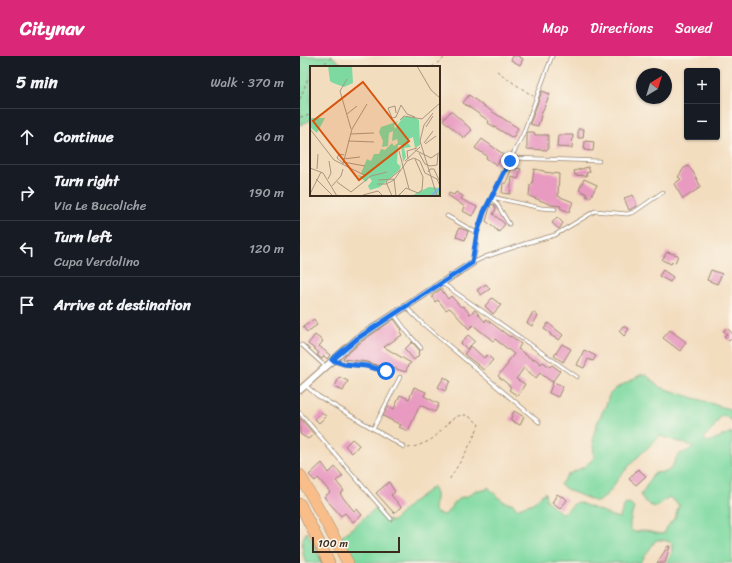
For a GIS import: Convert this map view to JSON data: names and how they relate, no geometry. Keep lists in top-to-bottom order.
{
  "scale_bar": "100 m",
  "north": "top right",
  "page": {
    "header": "Citynav",
    "nav": ["Map", "Directions", "Saved"],
    "heading": ["5 min", "Walk · 370 m"],
    "map_buttons": ["+", "−"],
    "list": [
      ["Continue", "60 m"],
      ["Turn right", "Via Le Bucoliche", "190 m"],
      ["Turn left", "Cupa Verdolino", "120 m"],
      "Arrive at destination"
    ],
    "scale": "100 m"
  }
}
